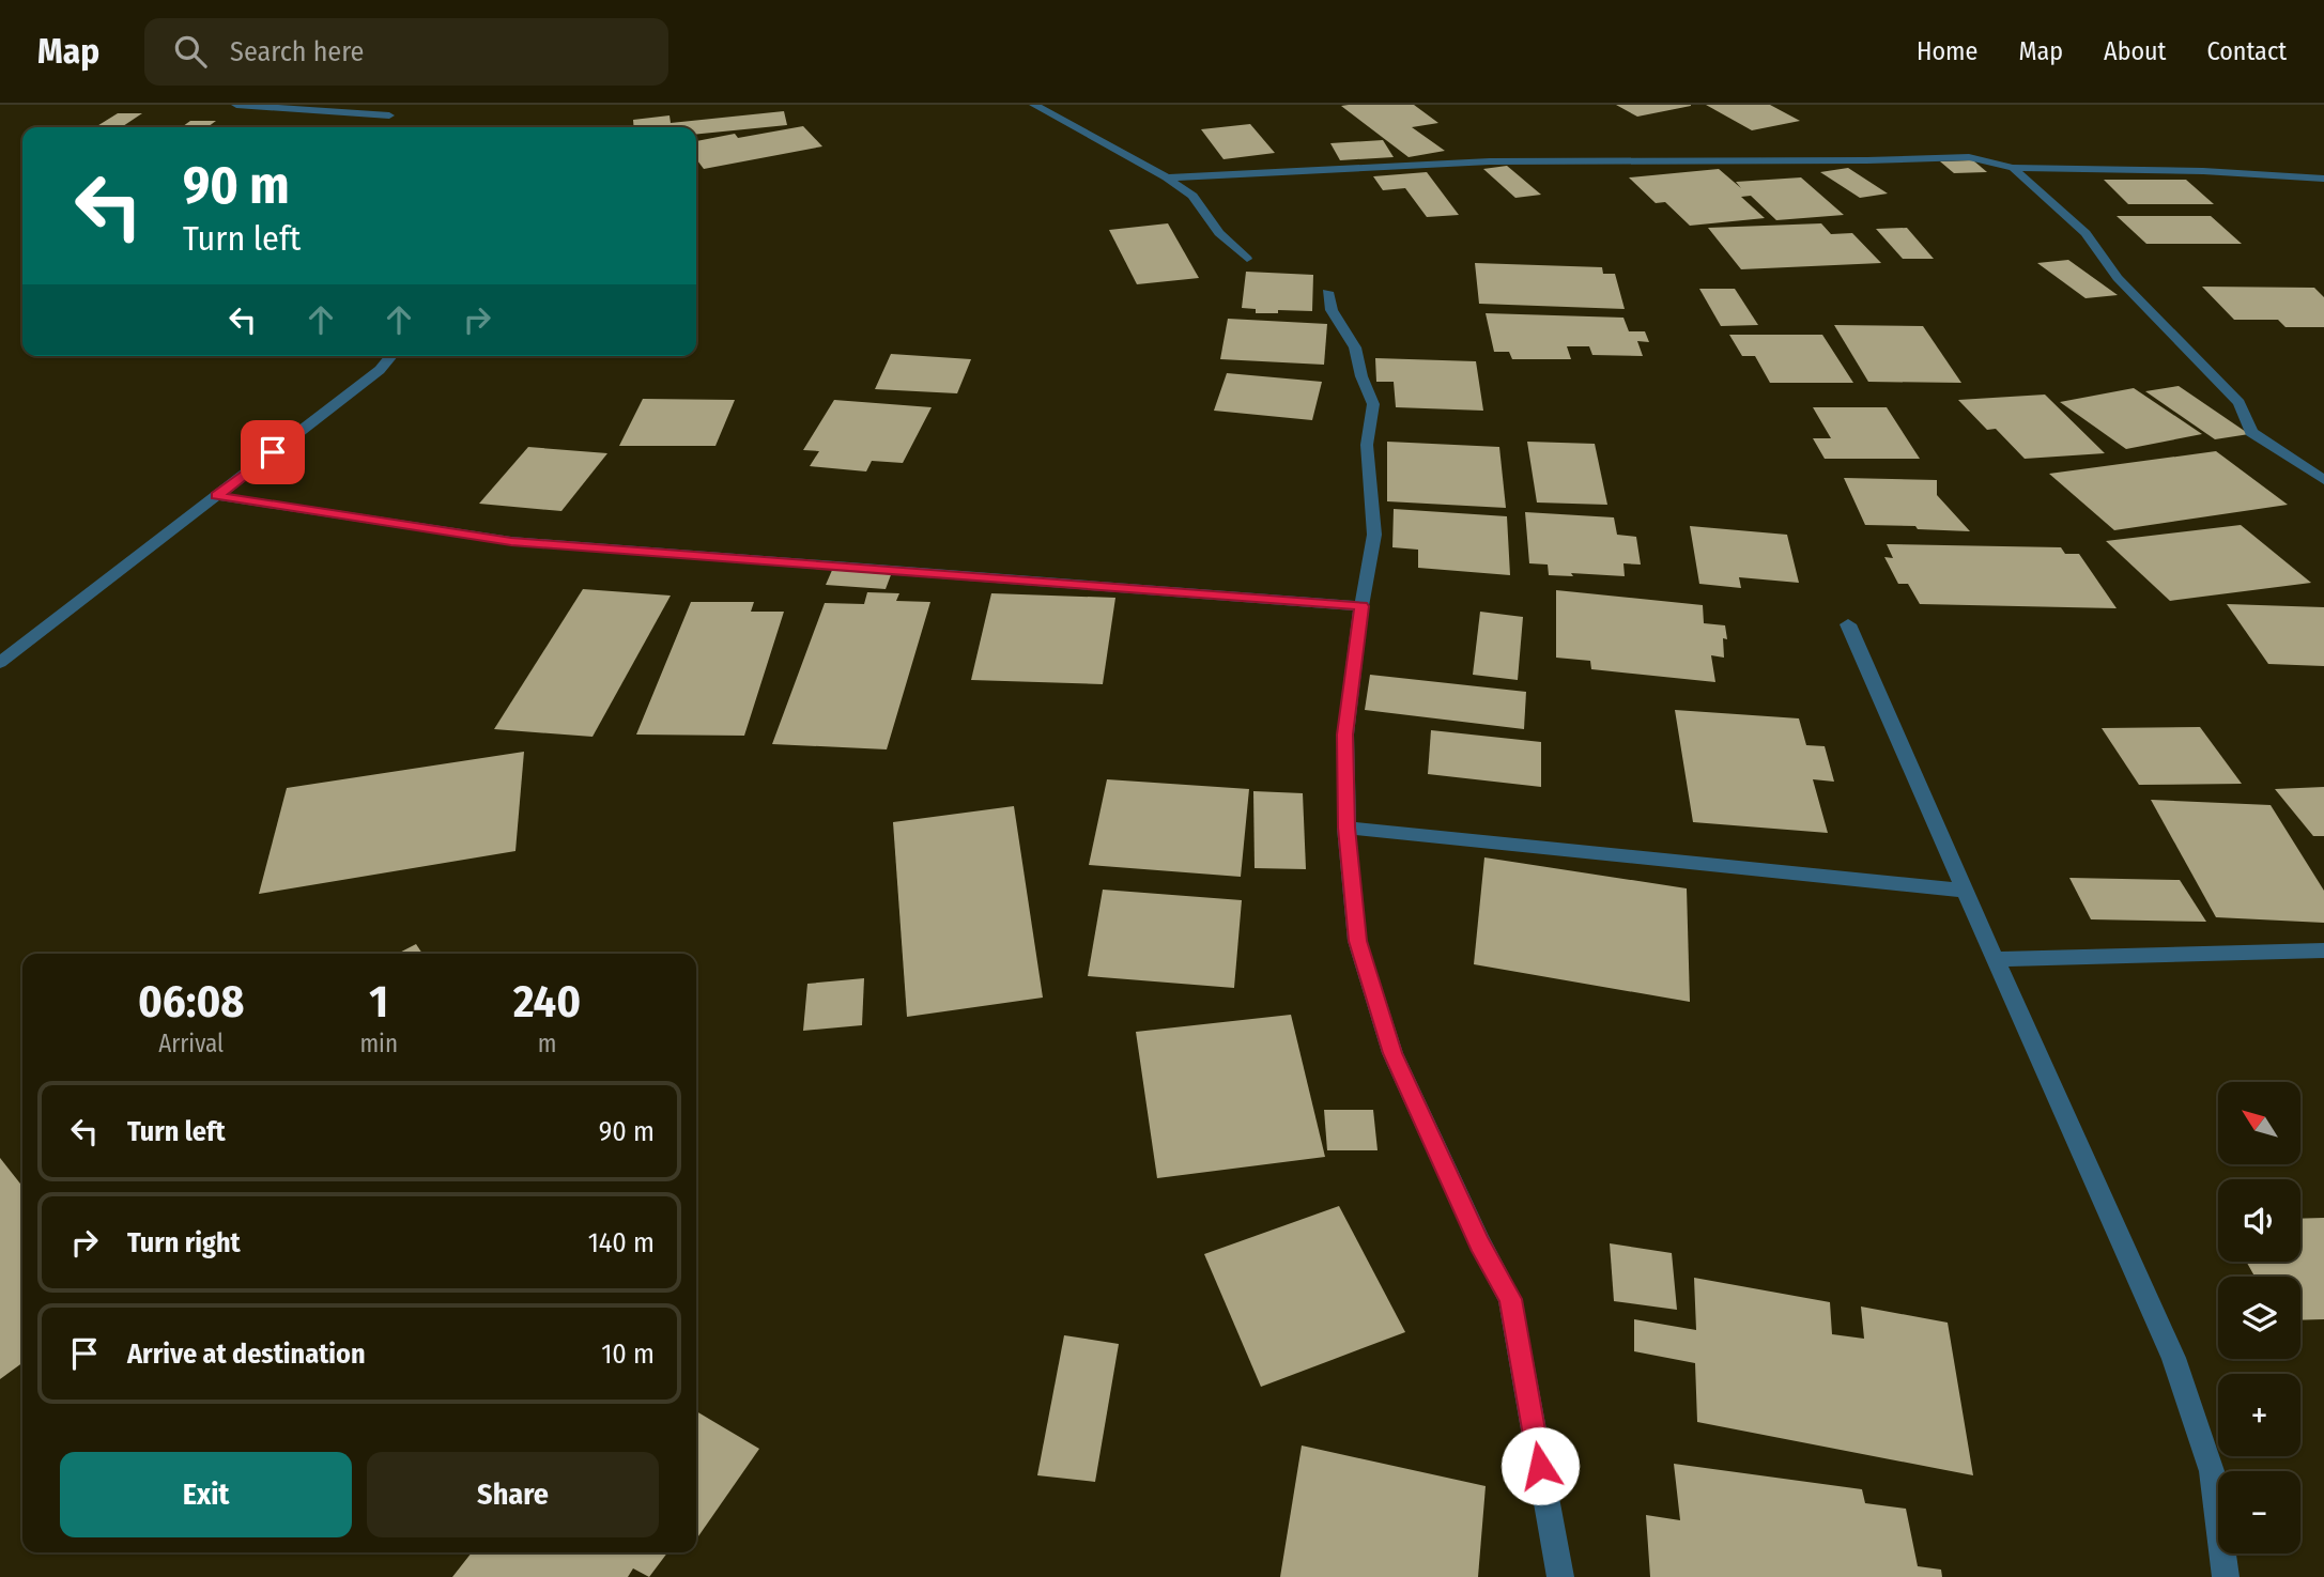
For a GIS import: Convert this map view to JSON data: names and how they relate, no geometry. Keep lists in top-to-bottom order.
{
  "north": "top left",
  "page": {
    "header": "Map",
    "search": "Search here",
    "nav": [
      "Home",
      "Map",
      "About",
      "Contact"
    ],
    "turn": ["90 m", "Turn left"],
    "eta": [
      "06:08",
      "Arrival",
      "1",
      "min",
      "240",
      "m"
    ],
    "list": [
      {
        "name": "Turn left",
        "value": "90 m"
      },
      {
        "name": "Turn right",
        "value": "140 m"
      },
      {
        "name": "Arrive at destination",
        "value": "10 m"
      }
    ],
    "map_buttons": ["+", "−"],
    "buttons": ["Exit", "Share"]
  }
}
